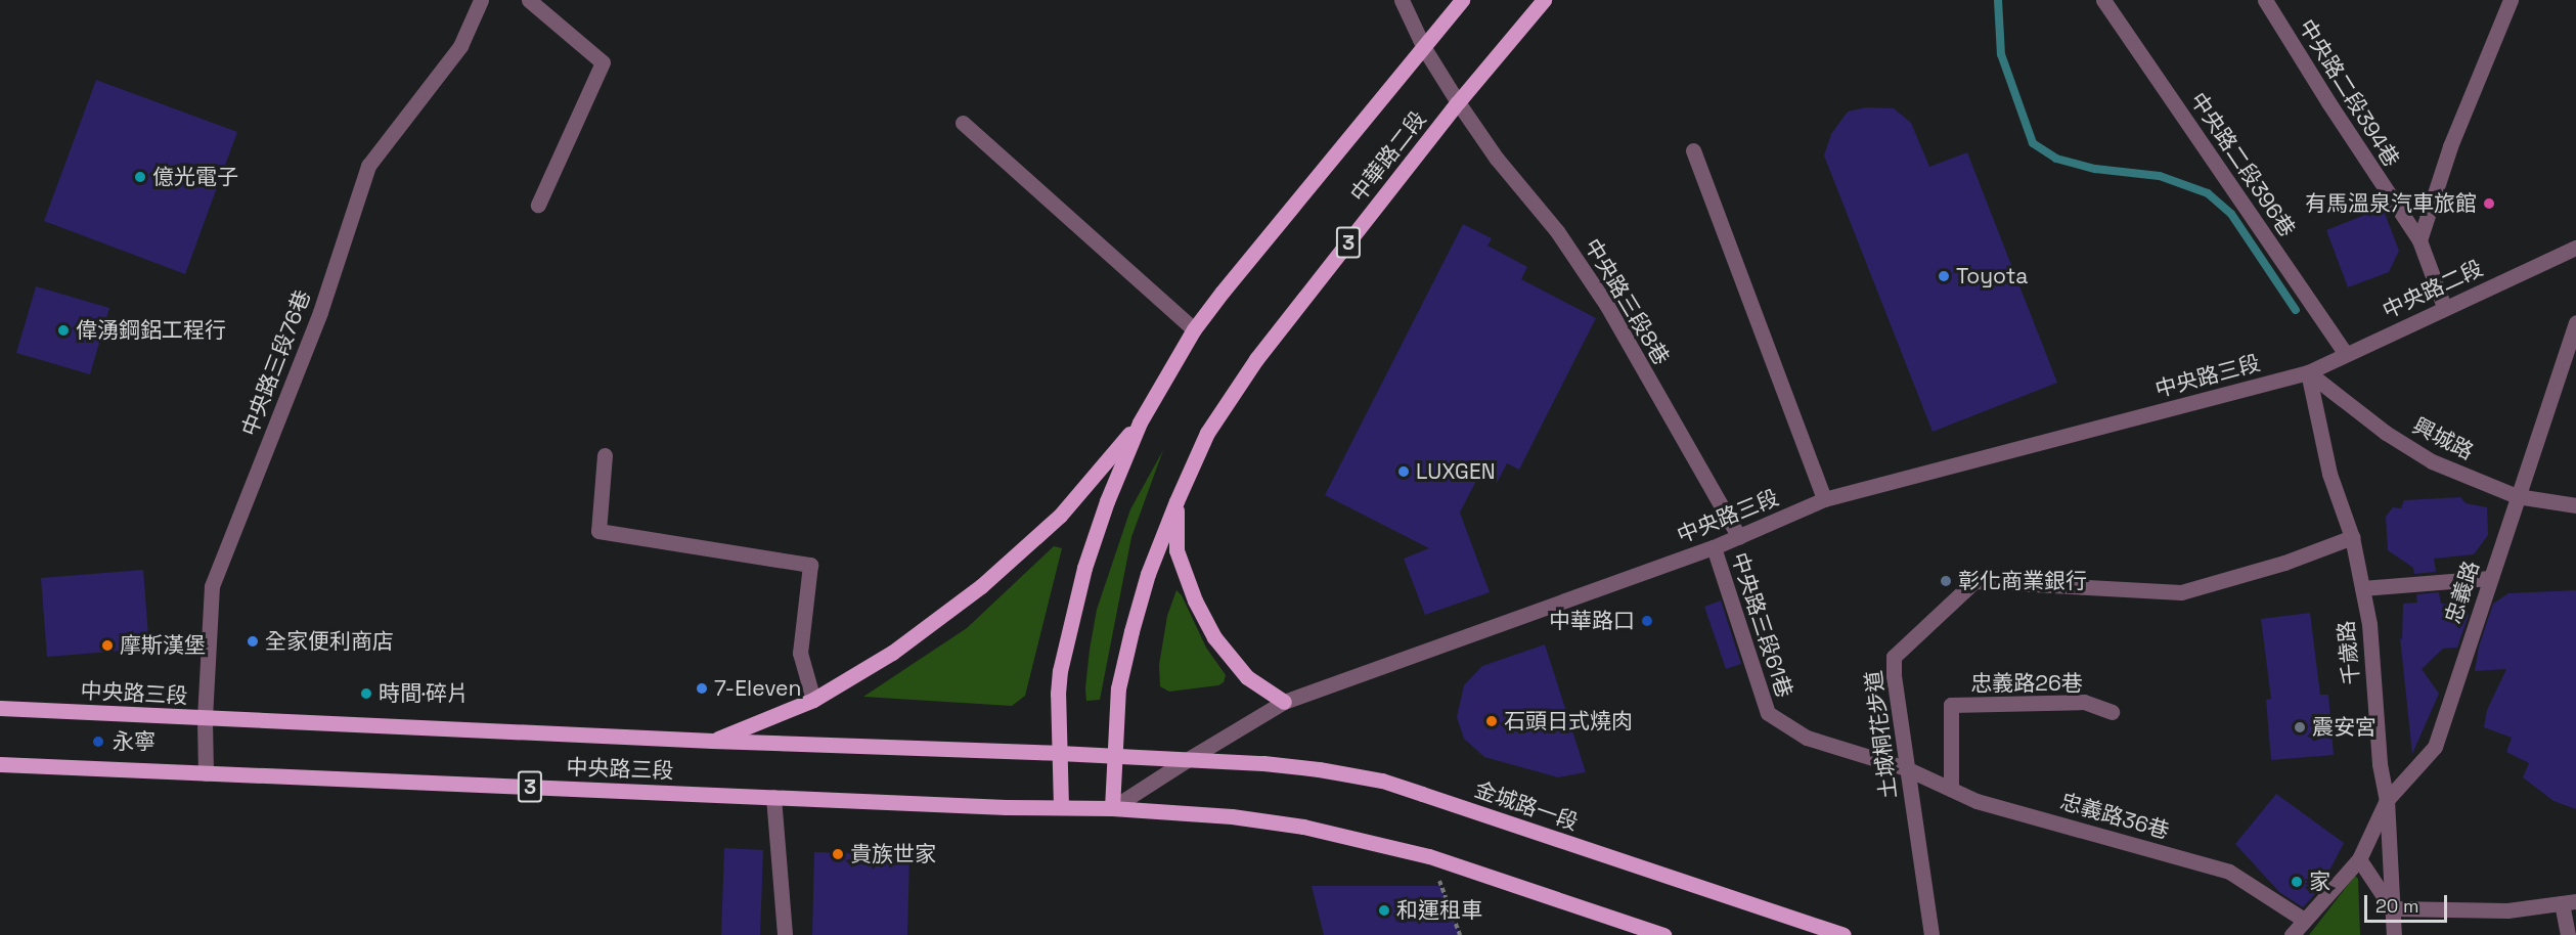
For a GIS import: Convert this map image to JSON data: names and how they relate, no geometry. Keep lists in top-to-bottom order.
{
  "streets": {
    "main road": [
      "中華路二段",
      "3",
      "中央路三段",
      "金城路一段"
    ],
    "street": [
      "中央路二段394巷",
      "中央路二段396巷",
      "中央路二段",
      "中央路三段8巷",
      "中央路三段76巷",
      "興城路",
      "忠義路",
      "中央路三段61巷",
      "千歲路",
      "忠義路26巷",
      "土城桐花步道",
      "忠義路36巷"
    ]
  },
  "crossings": [
    ["中央路二段394巷", "中央路二段"],
    ["中華路二段", "3"],
    ["中華路二段", "中央路三段8巷"],
    ["中央路二段396巷", "中央路二段"],
    ["3", "中央路三段"],
    ["中央路二段", "中央路三段"],
    ["中央路二段", "興城路"],
    ["中央路二段", "千歲路"],
    ["中央路三段8巷", "中央路三段"],
    ["中央路三段76巷", "中央路三段"],
    ["中央路三段", "興城路"],
    ["中央路三段", "中央路三段61巷"],
    ["中央路三段", "千歲路"],
    ["中央路三段", "金城路一段"],
    ["興城路", "忠義路"],
    ["興城路", "千歲路"],
    ["忠義路", "千歲路"],
    ["忠義路", "忠義路36巷"],
    ["中央路三段61巷", "土城桐花步道"],
    ["中央路三段61巷", "忠義路36巷"],
    ["千歲路", "土城桐花步道"],
    ["忠義路26巷", "忠義路36巷"],
    ["土城桐花步道", "忠義路36巷"]
  ],
  "places": [
    "億光電子",
    "有馬溫泉汽車旅館",
    "Toyota",
    "偉湧鋼鋁工程行",
    "LUXGEN",
    "彰化商業銀行",
    "中華路口",
    "全家便利商店",
    "摩斯漢堡",
    "7-Eleven",
    "時間·碎片",
    "石頭日式燒肉",
    "震安宮",
    "永寧",
    "貴族世家",
    "家",
    "和運租車"
  ],
  "scale_bar": "20 m"
}
